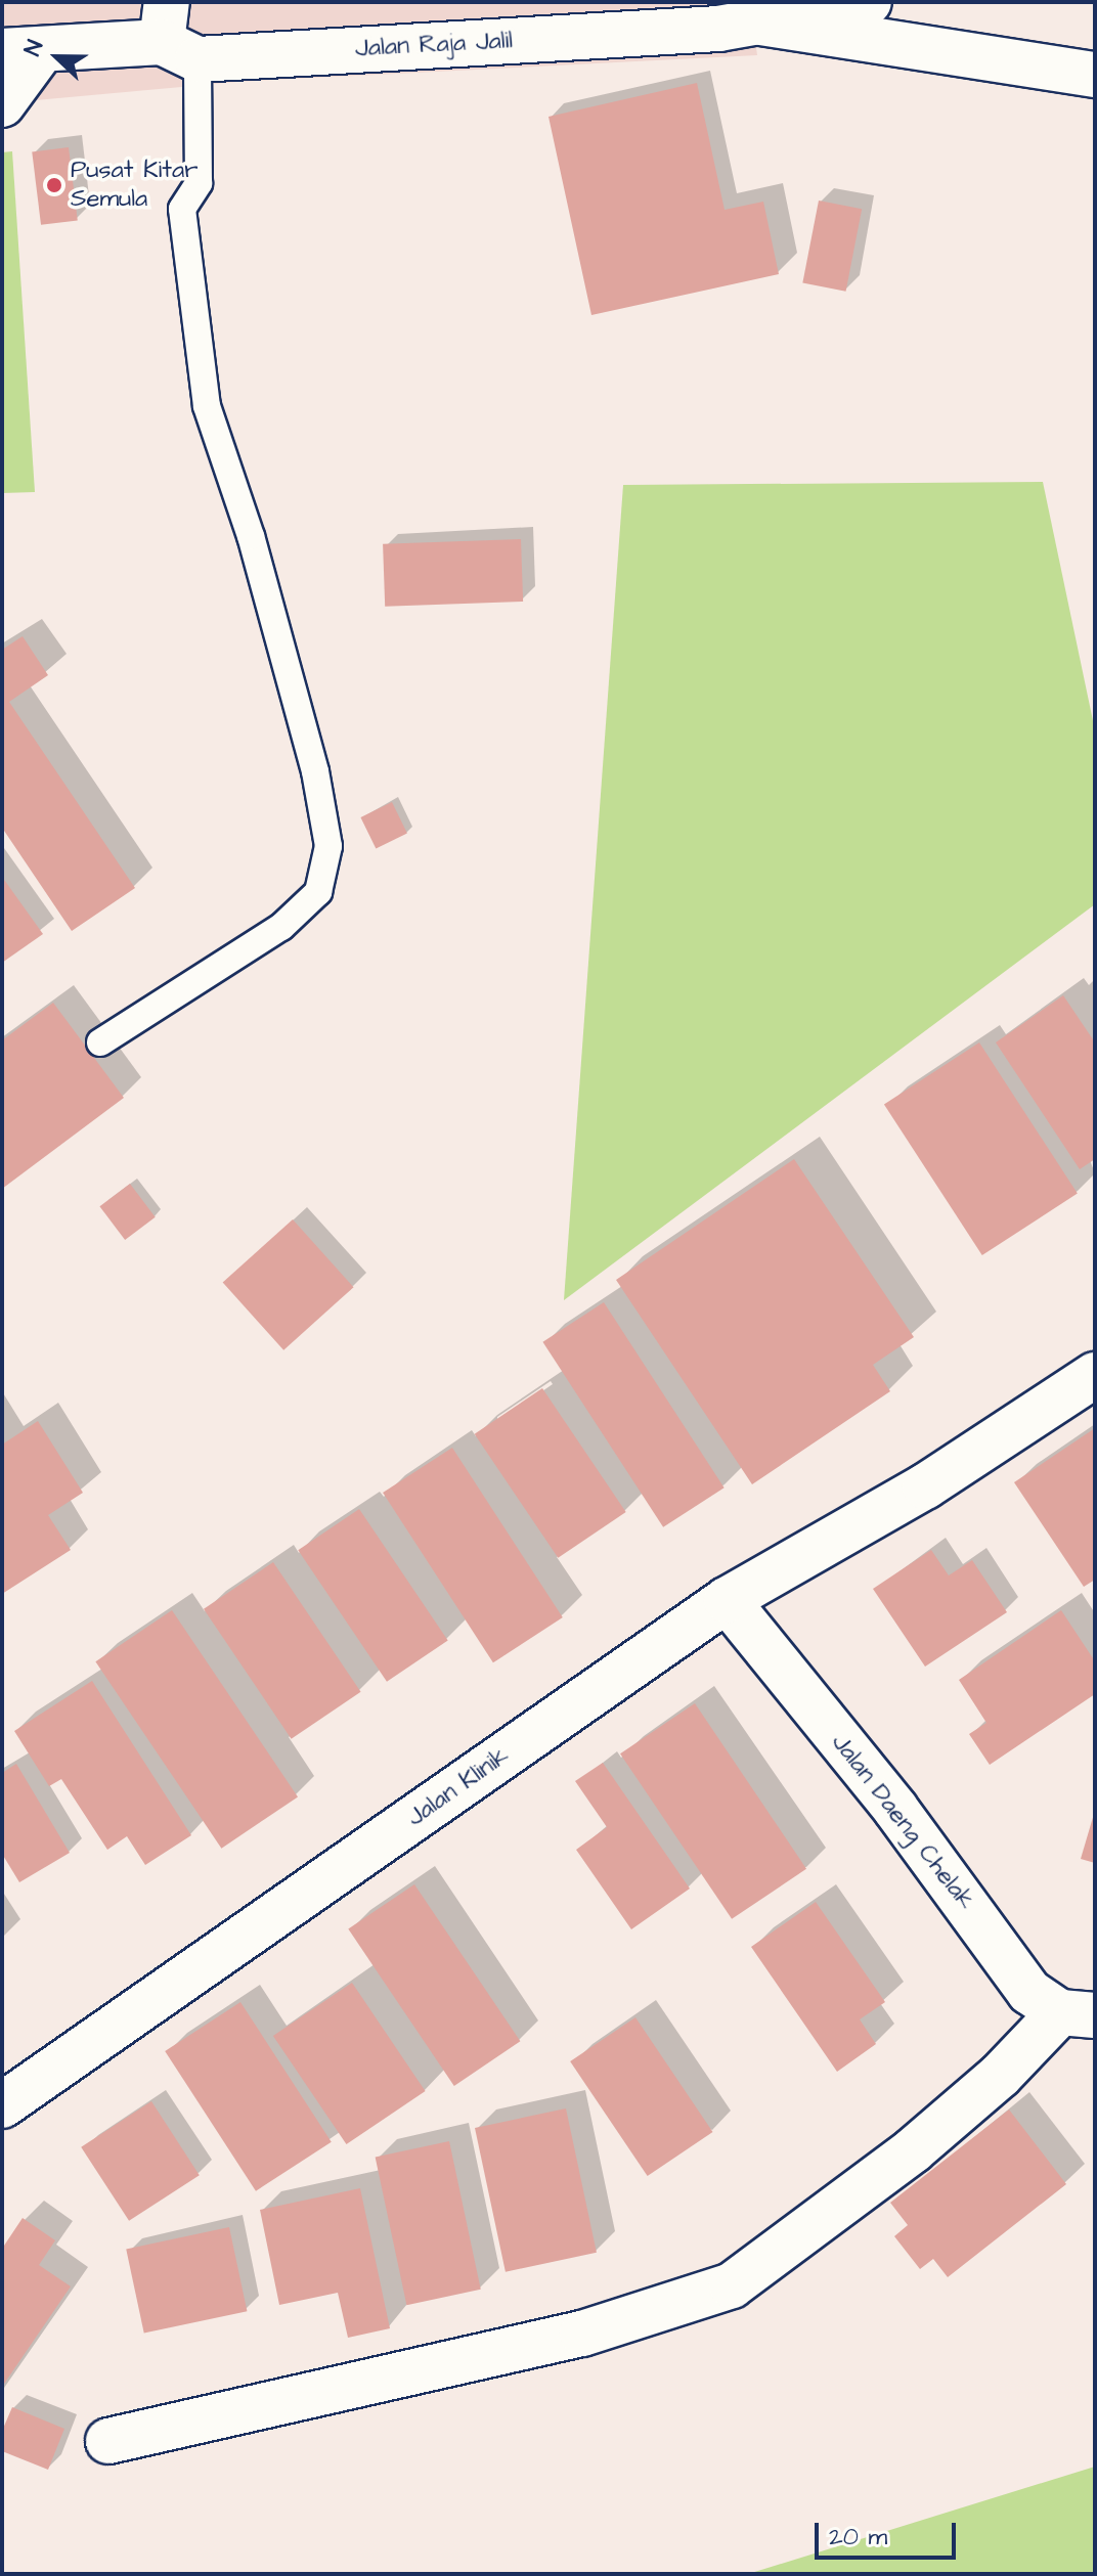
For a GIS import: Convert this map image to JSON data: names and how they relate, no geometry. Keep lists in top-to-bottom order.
{
  "streets": {
    "main road": ["Jalan Raja Jalil", "Jalan Klinik", "Jalan Daeng Chelak"]
  },
  "crossings": [
    ["Jalan Klinik", "Jalan Daeng Chelak"]
  ],
  "places": ["Pusat Kitar Semula"],
  "scale_bar": "20 m",
  "north": "left"
}
